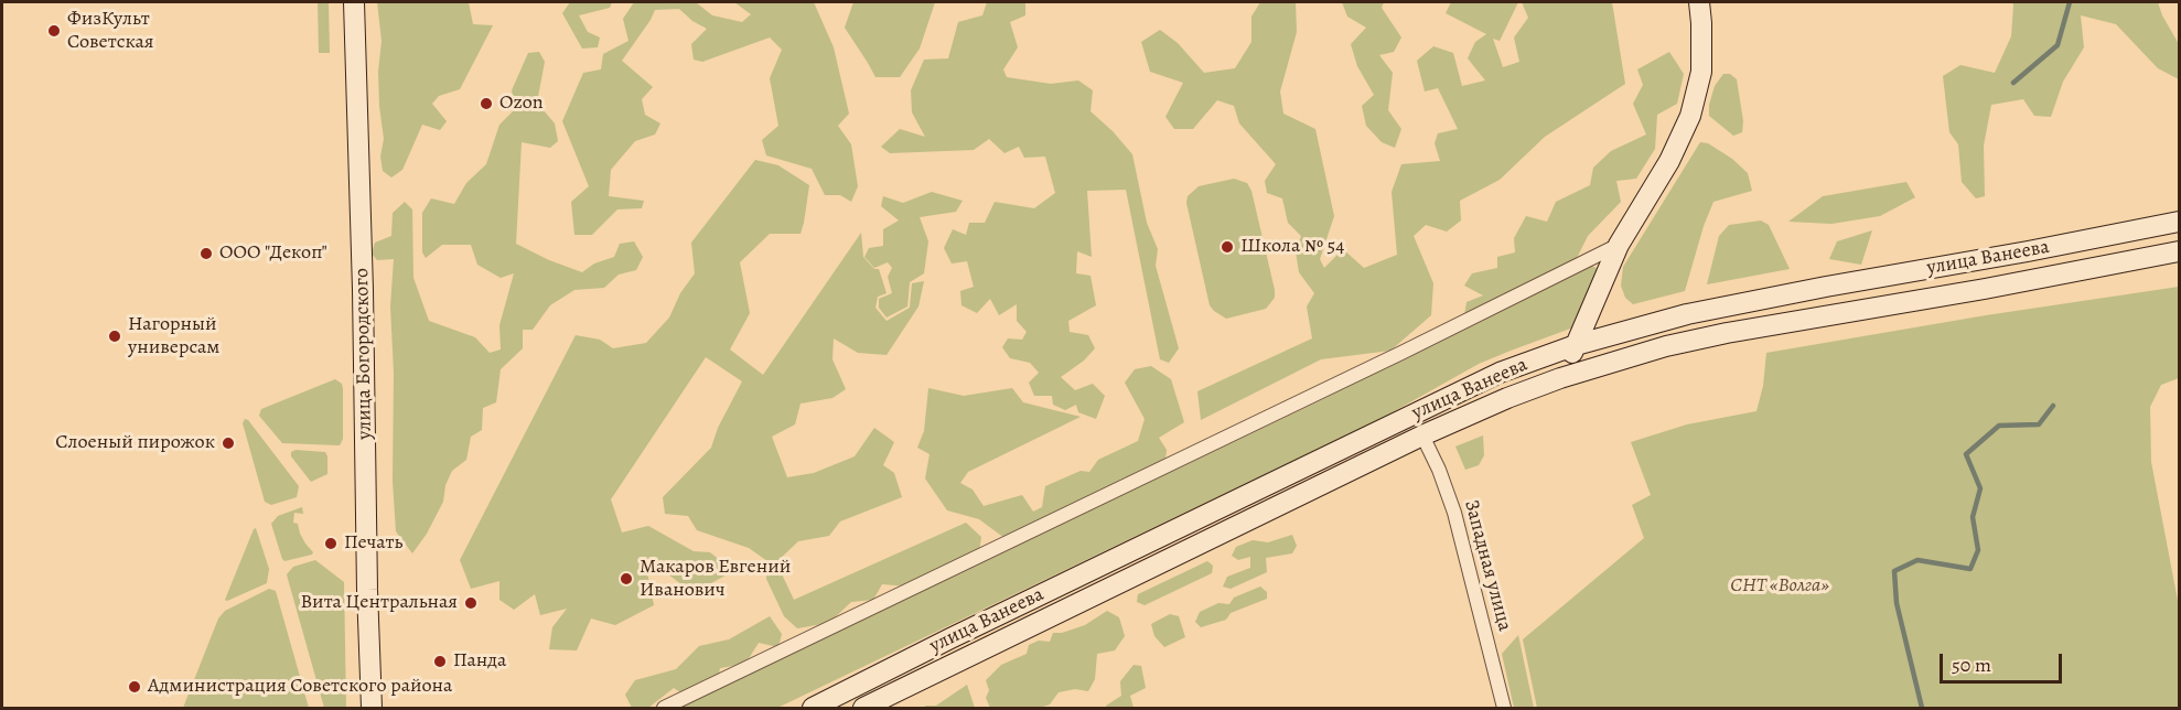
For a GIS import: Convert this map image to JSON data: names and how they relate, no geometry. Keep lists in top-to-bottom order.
{
  "streets": {
    "main road": ["улица Ванеева", "улица Богородского"],
    "street": ["Западная улица"]
  },
  "crossings": [
    ["улица Ванеева", "Западная улица"]
  ],
  "parks": ["СНТ «Волга»"],
  "places": [
    "ФизКульт Советская",
    "Ozon",
    "Школа № 54",
    "ООО \"Декоп\"",
    "Нагорный универсам",
    "Слоеный пирожок",
    "Печать",
    "Макаров Евгений Иванович",
    "Вита Центральная",
    "Панда",
    "Администрация Советского района"
  ],
  "scale_bar": "50 m"
}
